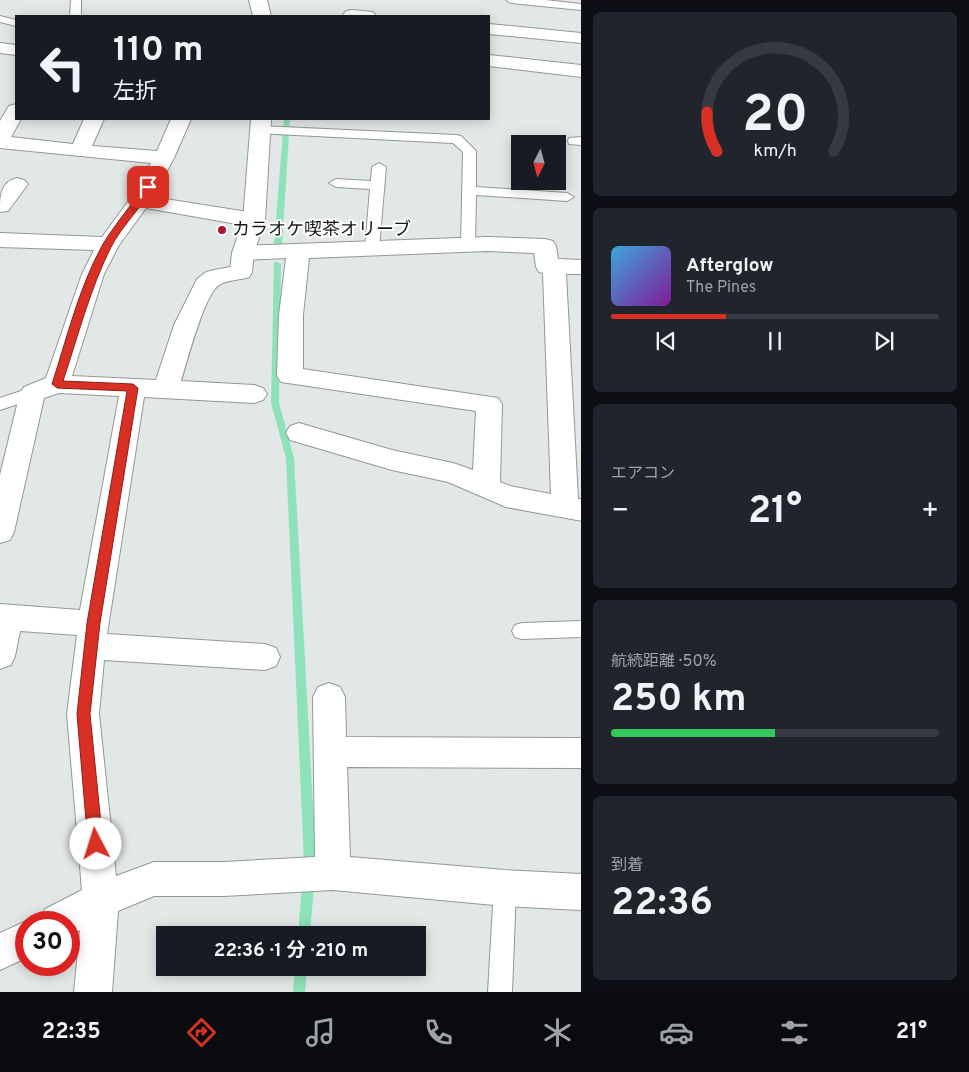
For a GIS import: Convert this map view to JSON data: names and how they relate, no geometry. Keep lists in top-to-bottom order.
{
  "places": ["カラオケ喫茶オリーブ"],
  "north": "bottom",
  "page": {
    "turn": ["110 m", "左折"],
    "song": ["Afterglow", "The Pines"],
    "tile": [
      "エアコン",
      ["航続距離 · 50%", "250 km"],
      ["到着", "22:36"]
    ],
    "heat": ["−", "21°", "+"],
    "limit": "30",
    "trip": "22:36 · 1 分 · 210 m",
    "tabs": ["22:35", "21°"],
    "gauge": ["20", "km/h"]
  }
}
